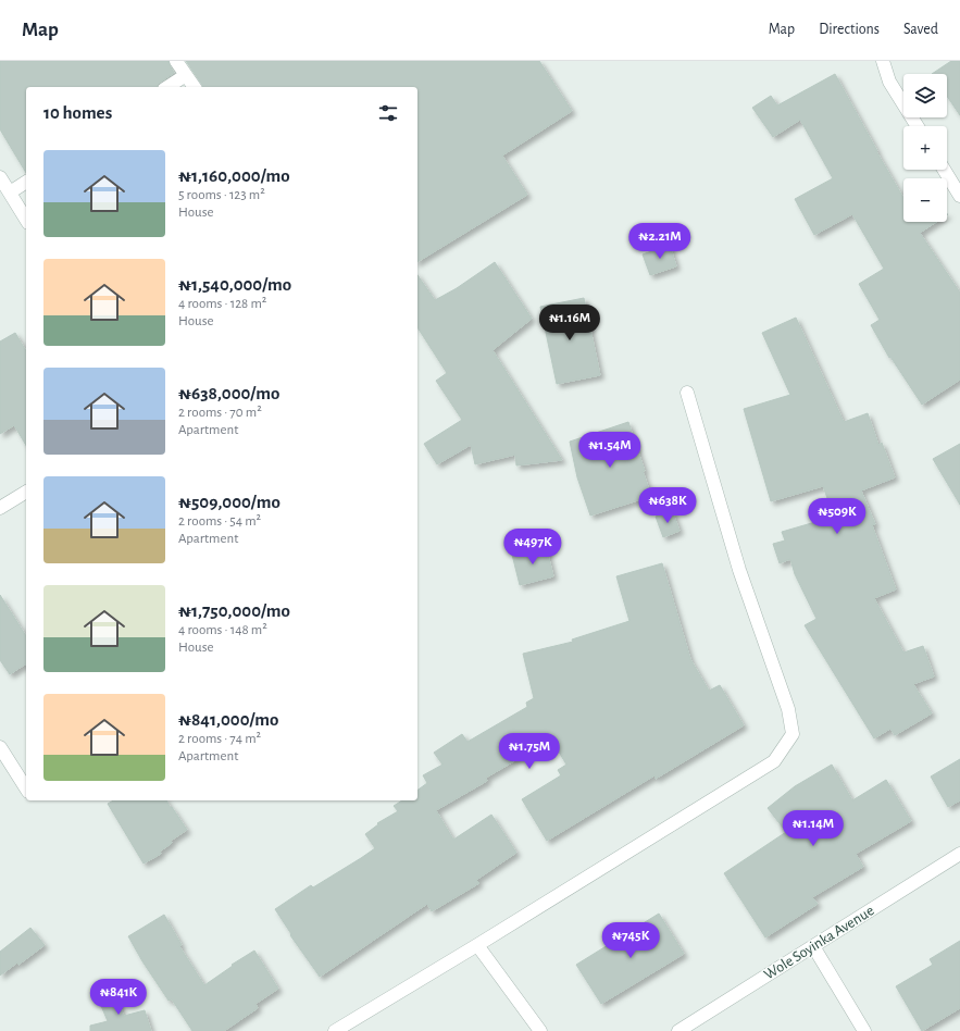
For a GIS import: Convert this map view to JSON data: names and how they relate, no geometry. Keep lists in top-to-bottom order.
{
  "streets": {
    "street": ["Wole Soyinka Avenue"]
  },
  "page": {
    "header": "Map",
    "nav": ["Map", "Directions", "Saved"],
    "map_buttons": ["+", "−"],
    "heading": "10 homes",
    "list": [
      {
        "name": "₦1,160,000/mo",
        "note": "5 rooms · 123 m² · House"
      },
      {
        "name": "₦1,540,000/mo",
        "note": "4 rooms · 128 m² · House"
      },
      {
        "name": "₦638,000/mo",
        "note": "2 rooms · 70 m² · Apartment"
      },
      {
        "name": "₦509,000/mo",
        "note": "2 rooms · 54 m² · Apartment"
      },
      {
        "name": "₦1,750,000/mo",
        "note": "4 rooms · 148 m² · House"
      },
      {
        "name": "₦841,000/mo",
        "note": "2 rooms · 74 m² · Apartment"
      }
    ],
    "price": [
      "₦2.21M",
      "₦1.16M",
      "₦1.54M",
      "₦638K",
      "₦509K",
      "₦497K",
      "₦1.75M",
      "₦1.14M",
      "₦745K",
      "₦841K"
    ]
  }
}
